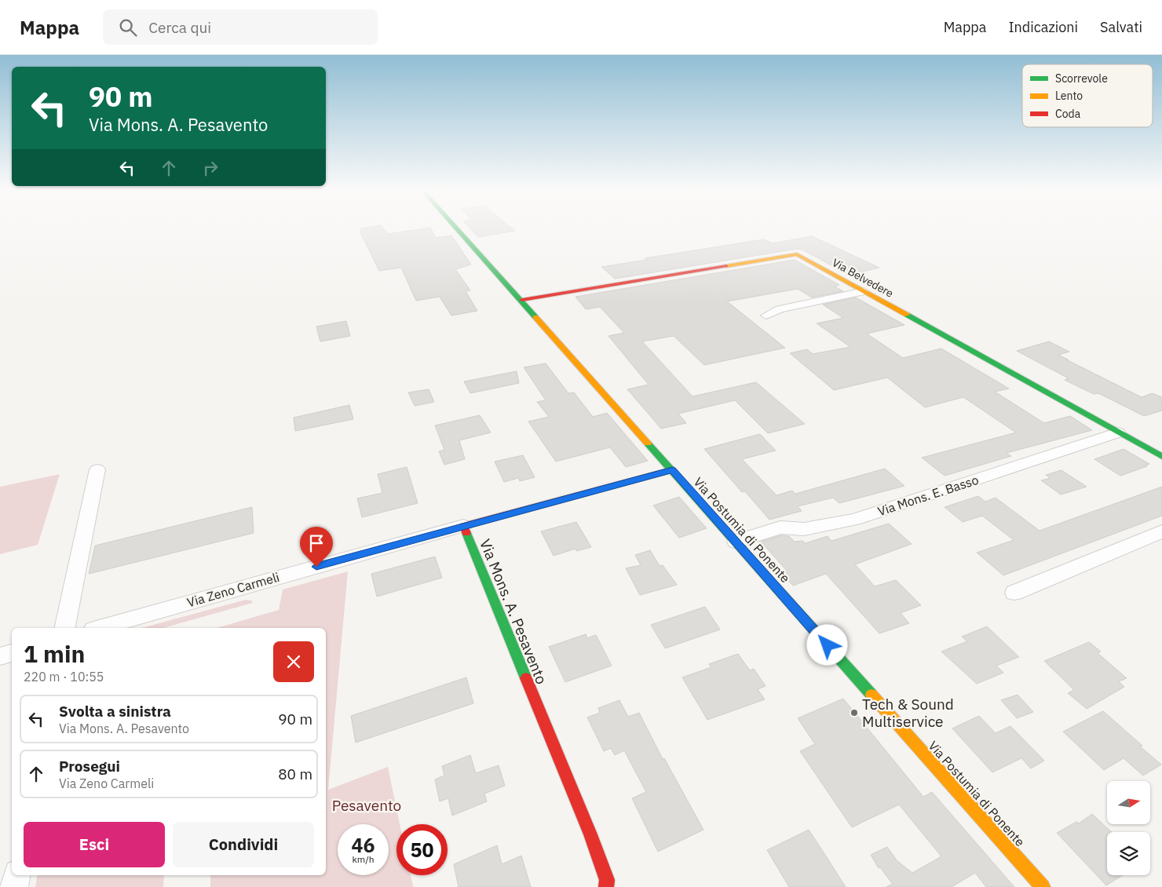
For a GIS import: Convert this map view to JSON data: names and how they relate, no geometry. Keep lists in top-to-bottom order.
{
  "streets": {
    "street": [
      "Via Belvedere",
      "Via Mons. E. Basso",
      "Via Postumia di Ponente",
      "Via Zeno Carmeli",
      "Via Mons. A. Pesavento"
    ]
  },
  "crossings": [
    ["Via Belvedere", "Via Mons. E. Basso"],
    ["Via Belvedere", "Via Postumia di Ponente"],
    ["Via Mons. E. Basso", "Via Postumia di Ponente"],
    ["Via Postumia di Ponente", "Via Mons. A. Pesavento"],
    ["Via Zeno Carmeli", "Via Mons. A. Pesavento"]
  ],
  "parks": ["Pesavento"],
  "places": ["Tech & Sound Multiservice"],
  "legend": ["Scorrevole", "Lento", "Coda"],
  "north": "right",
  "page": {
    "header": "Mappa",
    "search": "Cerca qui",
    "nav": ["Mappa", "Indicazioni", "Salvati"],
    "turn": ["90 m", "Via Mons. A. Pesavento"],
    "heading": ["1 min", "220 m · 10:55"],
    "list": [
      {
        "name": "Svolta a sinistra",
        "note": "Via Mons. A. Pesavento",
        "value": "90 m"
      },
      {
        "name": "Prosegui",
        "note": "Via Zeno Carmeli",
        "value": "80 m"
      }
    ],
    "buttons": ["Esci", "Condividi"],
    "speed": "46 km/h",
    "limit": "50"
  }
}
